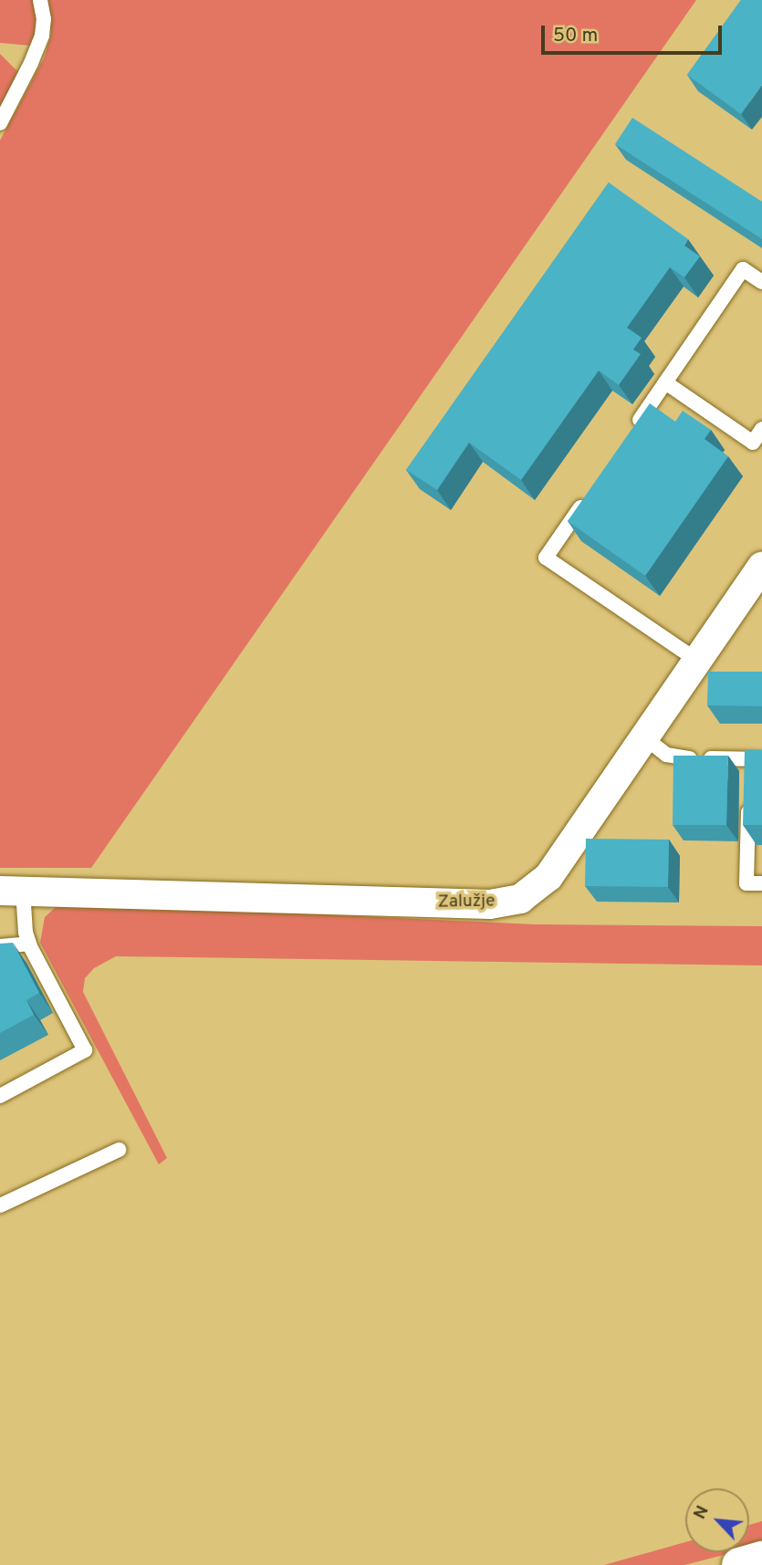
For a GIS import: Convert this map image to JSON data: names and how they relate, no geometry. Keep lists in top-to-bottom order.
{
  "streets": {
    "street": ["Zalužje"]
  },
  "scale_bar": "50 m",
  "north": "top left"
}
